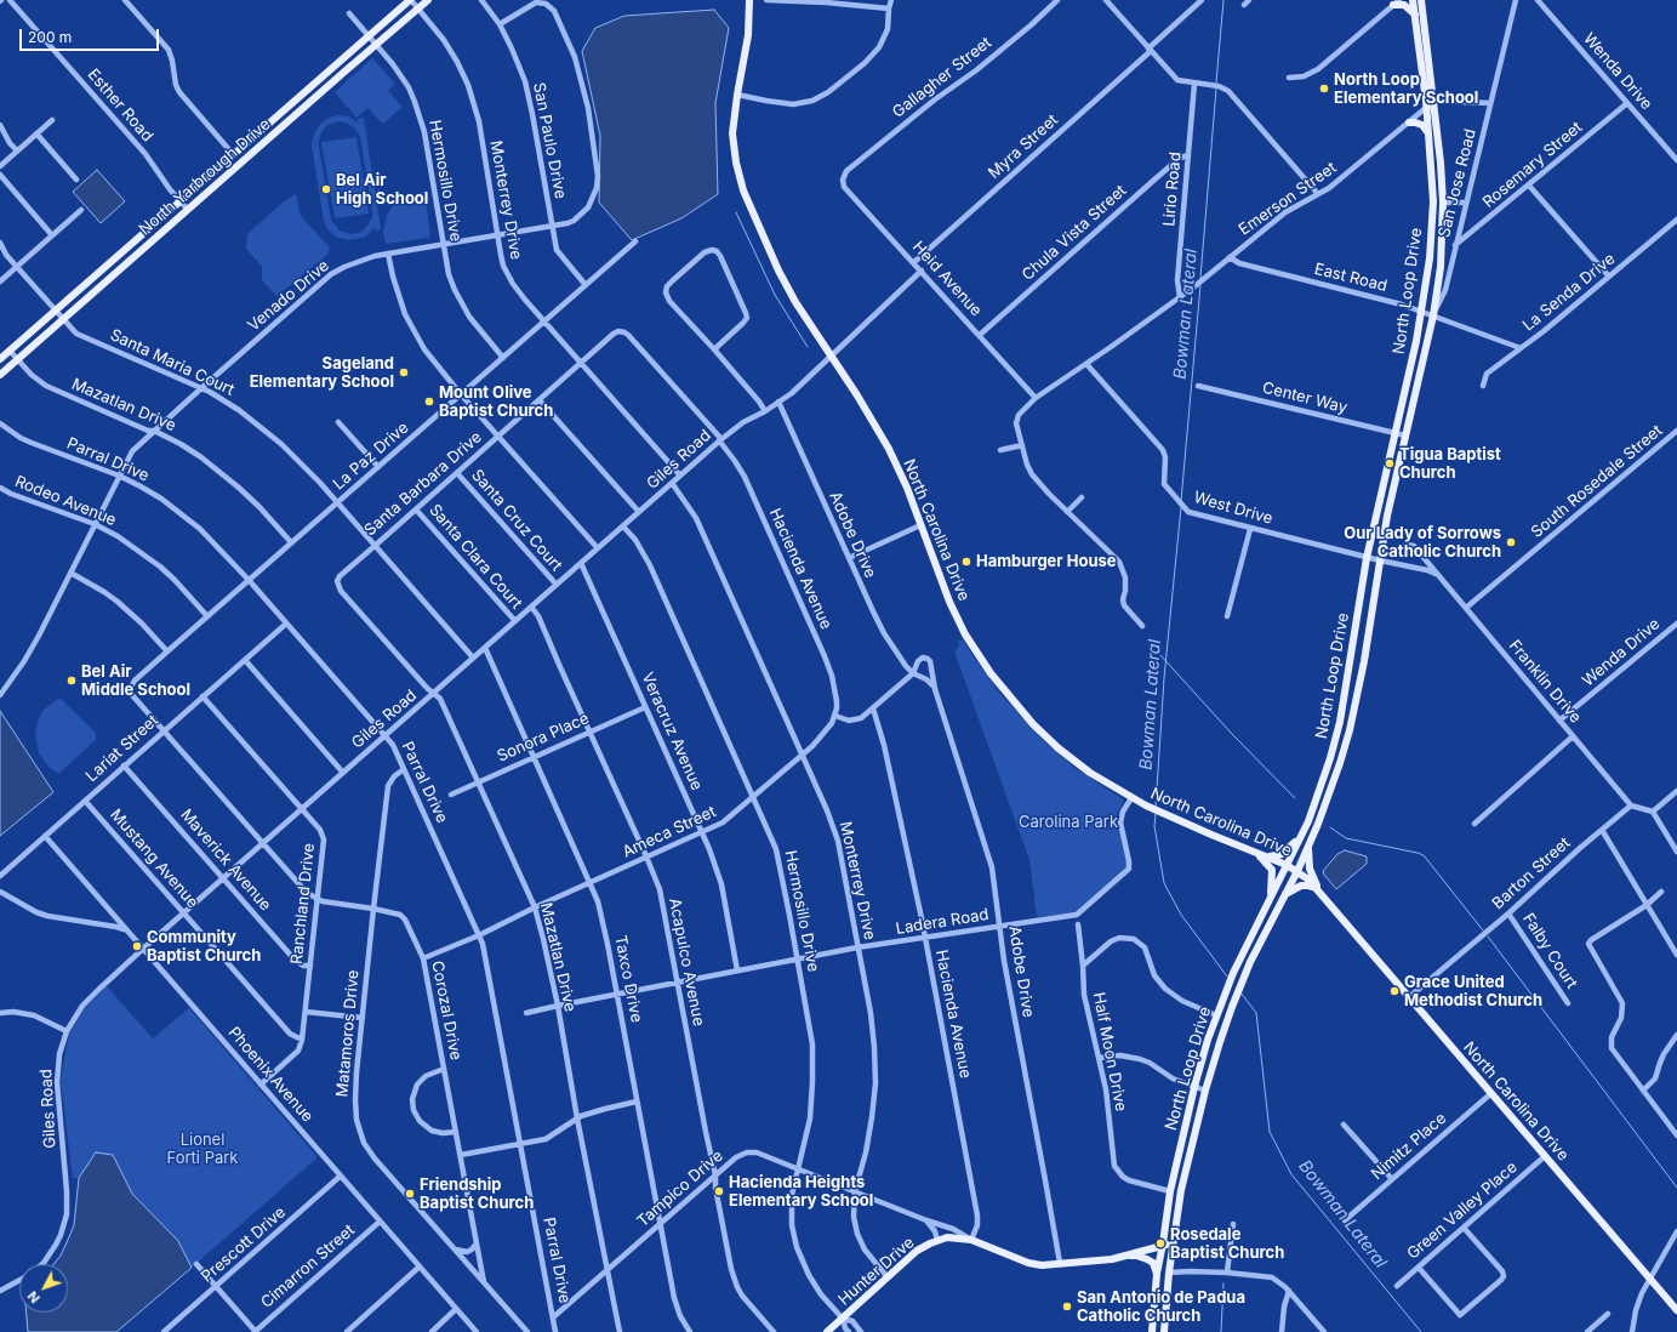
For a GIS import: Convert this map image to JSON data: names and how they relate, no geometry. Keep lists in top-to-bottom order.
{
  "streets": {
    "main road": [
      "North Yarbrough Drive",
      "North Loop Drive",
      "North Carolina Drive",
      "Hunter Drive"
    ],
    "street": [
      "Wenda Drive",
      "Gallagher Street",
      "Esther Road",
      "San Paulo Drive",
      "Myra Street",
      "Rosemary Street",
      "Hermosillo Drive",
      "San Jose Road",
      "Lirio Road",
      "Emerson Street",
      "Monterrey Drive",
      "Chula Vista Street",
      "East Road",
      "Heid Avenue",
      "La Senda Drive",
      "Venado Drive",
      "Santa Maria Court",
      "Center Way",
      "Mazatlan Drive",
      "La Paz Drive",
      "Parral Drive",
      "Giles Road",
      "South Rosedale Street",
      "Santa Barbara Drive",
      "Rodeo Avenue",
      "West Drive",
      "Santa Cruz Court",
      "Adobe Drive",
      "Santa Clara Court",
      "Hacienda Avenue",
      "Franklin Drive",
      "Veracruz Avenue",
      "Sonora Place",
      "Lariat Street",
      "Ameca Street",
      "Mustang Avenue",
      "Maverick Avenue",
      "Barton Street",
      "Ranchland Drive",
      "Ladera Road",
      "Falby Court",
      "Acapulco Avenue",
      "Taxco Drive",
      "Corozal Drive",
      "Matamoros Drive",
      "Half Moon Drive",
      "Phoenix Avenue",
      "Nimitz Place",
      "Tampico Drive",
      "Green Valley Place",
      "Prescott Drive",
      "Cimarron Street"
    ]
  },
  "crossings": [
    ["Wenda Drive", "Rosemary Street"],
    ["Wenda Drive", "Franklin Drive"],
    ["Gallagher Street", "Heid Avenue"],
    ["Esther Road", "North Yarbrough Drive"],
    ["San Paulo Drive", "Venado Drive"],
    ["San Paulo Drive", "La Paz Drive"],
    ["Myra Street", "Heid Avenue"],
    ["Rosemary Street", "San Jose Road"],
    ["North Yarbrough Drive", "Hermosillo Drive"],
    ["North Yarbrough Drive", "Monterrey Drive"],
    ["North Yarbrough Drive", "Santa Maria Court"],
    ["North Yarbrough Drive", "Mazatlan Drive"],
    ["Hermosillo Drive", "Venado Drive"],
    ["Hermosillo Drive", "La Paz Drive"],
    ["Hermosillo Drive", "Giles Road"],
    ["Hermosillo Drive", "Ameca Street"],
    ["Hermosillo Drive", "Ladera Road"],
    ["Hermosillo Drive", "Tampico Drive"],
    ["Hermosillo Drive", "Hunter Drive"],
    ["San Jose Road", "East Road"],
    ["San Jose Road", "North Loop Drive"],
    ["Lirio Road", "Emerson Street"],
    ["Lirio Road", "Chula Vista Street"],
    ["Emerson Street", "East Road"],
    ["Emerson Street", "Heid Avenue"],
    ["Emerson Street", "North Loop Drive"],
    ["Emerson Street", "West Drive"],
    ["Monterrey Drive", "Venado Drive"],
    ["Monterrey Drive", "La Paz Drive"],
    ["Monterrey Drive", "Giles Road"],
    ["Monterrey Drive", "Santa Barbara Drive"],
    ["Monterrey Drive", "Ameca Street"],
    ["Monterrey Drive", "Ladera Road"],
    ["Monterrey Drive", "Tampico Drive"],
    ["Monterrey Drive", "Hunter Drive"],
    ["Chula Vista Street", "Heid Avenue"],
    ["East Road", "North Loop Drive"],
    ["East Road", "La Senda Drive"],
    ["Heid Avenue", "Giles Road"],
    ["North Loop Drive", "Center Way"],
    ["North Loop Drive", "West Drive"],
    ["North Loop Drive", "North Carolina Drive"],
    ["North Loop Drive", "Half Moon Drive"],
    ["North Loop Drive", "Hunter Drive"],
    ["Venado Drive", "Santa Maria Court"],
    ["Venado Drive", "Mazatlan Drive"],
    ["Venado Drive", "Parral Drive"],
    ["Venado Drive", "Rodeo Avenue"],
    ["Santa Maria Court", "La Paz Drive"],
    ["Santa Maria Court", "Giles Road"],
    ["Santa Maria Court", "Santa Barbara Drive"],
    ["Mazatlan Drive", "La Paz Drive"],
    ["Mazatlan Drive", "Giles Road"],
    ["Mazatlan Drive", "Santa Barbara Drive"],
    ["Mazatlan Drive", "Sonora Place"],
    ["Mazatlan Drive", "Ameca Street"],
    ["Mazatlan Drive", "Ladera Road"],
    ["Mazatlan Drive", "Tampico Drive"],
    ["La Paz Drive", "Parral Drive"],
    ["La Paz Drive", "Rodeo Avenue"],
    ["La Paz Drive", "Lariat Street"],
    ["Parral Drive", "Giles Road"],
    ["Parral Drive", "Lariat Street"],
    ["Parral Drive", "Ameca Street"],
    ["Parral Drive", "Matamoros Drive"],
    ["Parral Drive", "Tampico Drive"],
    ["Giles Road", "Santa Cruz Court"],
    ["Giles Road", "North Carolina Drive"],
    ["Giles Road", "Adobe Drive"],
    ["Giles Road", "Santa Clara Court"],
    ["Giles Road", "Hacienda Avenue"],
    ["Giles Road", "Veracruz Avenue"],
    ["Giles Road", "Mustang Avenue"],
    ["Giles Road", "Maverick Avenue"],
    ["Giles Road", "Ranchland Drive"],
    ["Giles Road", "Acapulco Avenue"],
    ["Giles Road", "Taxco Drive"],
    ["Giles Road", "Phoenix Avenue"],
    ["South Rosedale Street", "Franklin Drive"],
    ["Santa Barbara Drive", "Santa Cruz Court"],
    ["Santa Barbara Drive", "Santa Clara Court"],
    ["Santa Barbara Drive", "Hacienda Avenue"],
    ["North Carolina Drive", "Barton Street"],
    ["North Carolina Drive", "Ladera Road"],
    ["North Carolina Drive", "Nimitz Place"],
    ["North Carolina Drive", "Green Valley Place"],
    ["Adobe Drive", "Ladera Road"],
    ["Adobe Drive", "Hunter Drive"],
    ["Hacienda Avenue", "Ameca Street"],
    ["Hacienda Avenue", "Ladera Road"],
    ["Hacienda Avenue", "Tampico Drive"],
    ["Hacienda Avenue", "Hunter Drive"],
    ["Franklin Drive", "Barton Street"],
    ["Veracruz Avenue", "Sonora Place"],
    ["Veracruz Avenue", "Ameca Street"],
    ["Veracruz Avenue", "Ladera Road"],
    ["Sonora Place", "Acapulco Avenue"],
    ["Sonora Place", "Taxco Drive"],
    ["Lariat Street", "Mustang Avenue"],
    ["Lariat Street", "Maverick Avenue"],
    ["Lariat Street", "Ranchland Drive"],
    ["Lariat Street", "Phoenix Avenue"],
    ["Ameca Street", "Acapulco Avenue"],
    ["Ameca Street", "Taxco Drive"],
    ["Ameca Street", "Corozal Drive"],
    ["Mustang Avenue", "Ranchland Drive"],
    ["Maverick Avenue", "Ranchland Drive"],
    ["Barton Street", "Falby Court"],
    ["Ranchland Drive", "Corozal Drive"],
    ["Ranchland Drive", "Phoenix Avenue"],
    ["Ladera Road", "Acapulco Avenue"],
    ["Ladera Road", "Taxco Drive"],
    ["Acapulco Avenue", "Tampico Drive"],
    ["Taxco Drive", "Tampico Drive"],
    ["Corozal Drive", "Matamoros Drive"],
    ["Phoenix Avenue", "Prescott Drive"],
    ["Phoenix Avenue", "Cimarron Street"],
    ["Tampico Drive", "Hunter Drive"]
  ],
  "water": ["Bowman Lateral"],
  "parks": ["Carolina Park", "Lionel Forti Park"],
  "places": [
    "North Loop Elementary School",
    "Bel Air High School",
    "Sageland Elementary School",
    "Mount Olive Baptist Church",
    "Tigua Baptist Church",
    "Our Lady of Sorrows Catholic Church",
    "Hamburger House",
    "Bel Air Middle School",
    "Community Baptist Church",
    "Grace United Methodist Church",
    "Hacienda Heights Elementary School",
    "Friendship Baptist Church",
    "Rosedale Baptist Church",
    "San Antonio de Padua Catholic Church"
  ],
  "scale_bar": "200 m",
  "north": "bottom left"
}
